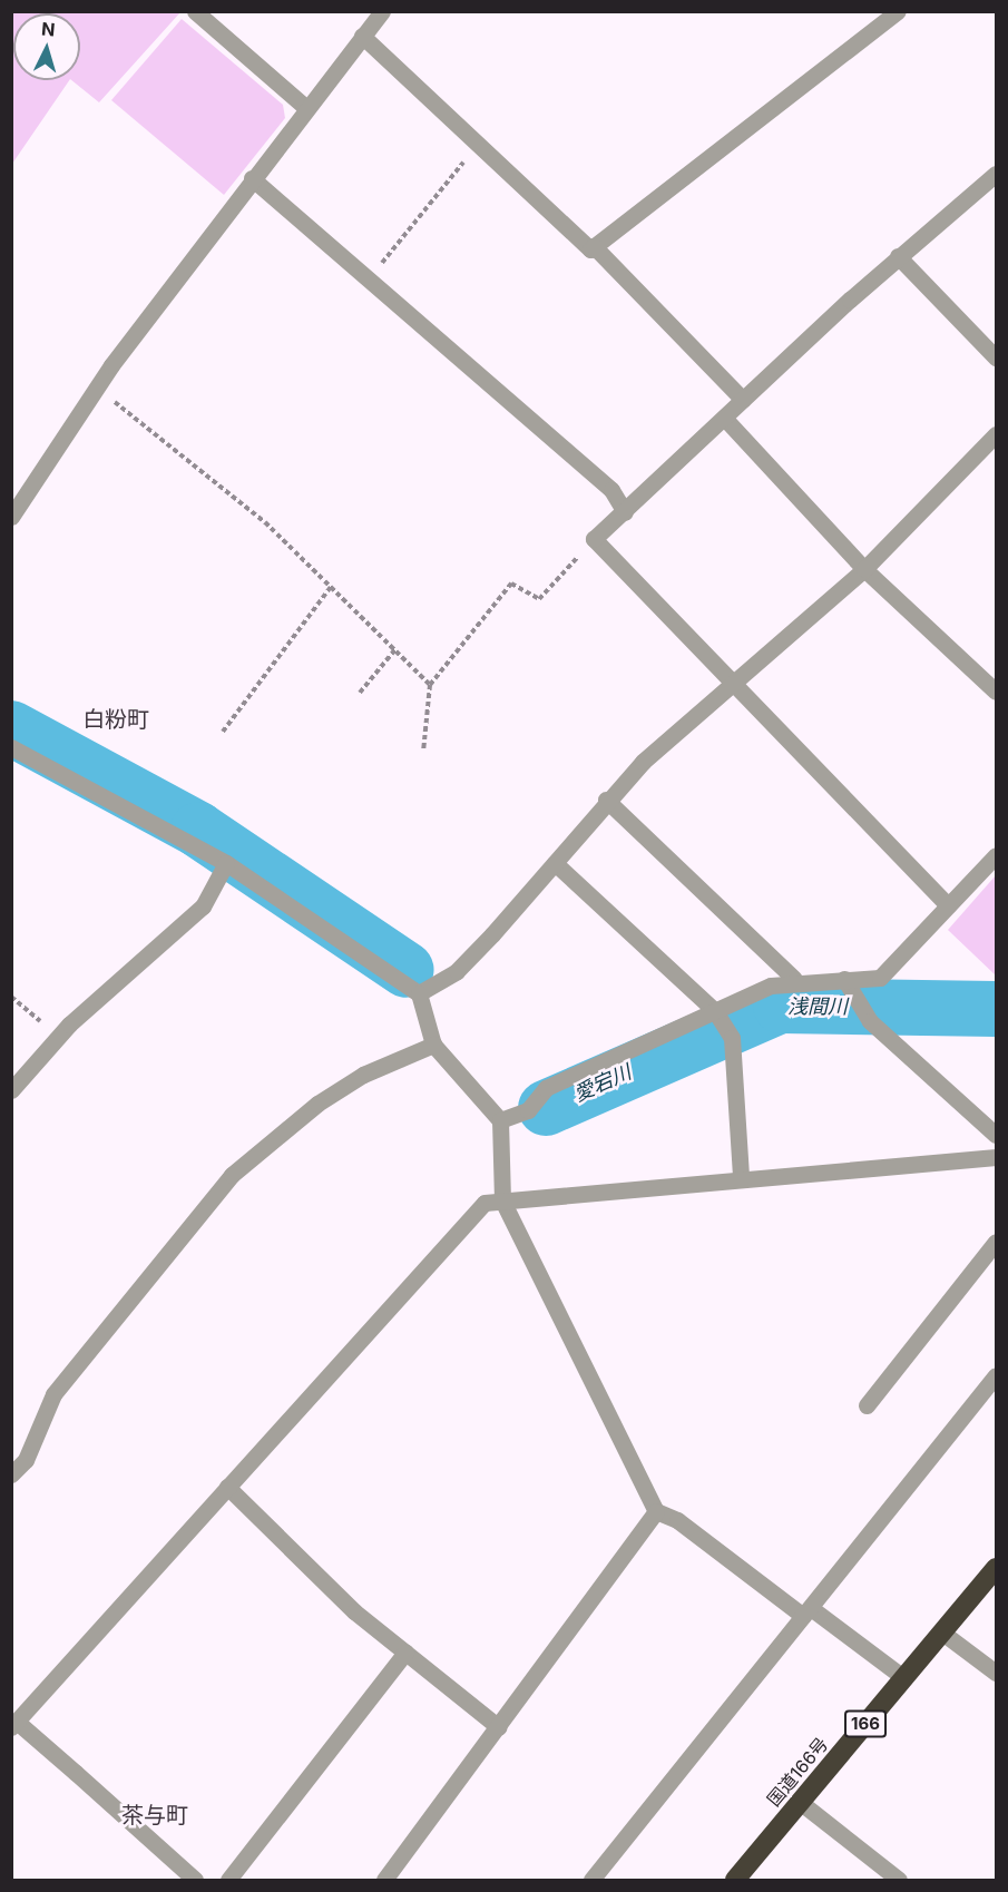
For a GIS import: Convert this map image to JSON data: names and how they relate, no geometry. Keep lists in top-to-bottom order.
{
  "streets": {
    "highway": ["166", "国道166号"]
  },
  "districts": ["白粉町", "茶与町"],
  "water": ["浅間川", "愛宕川"],
  "north": "top"
}
